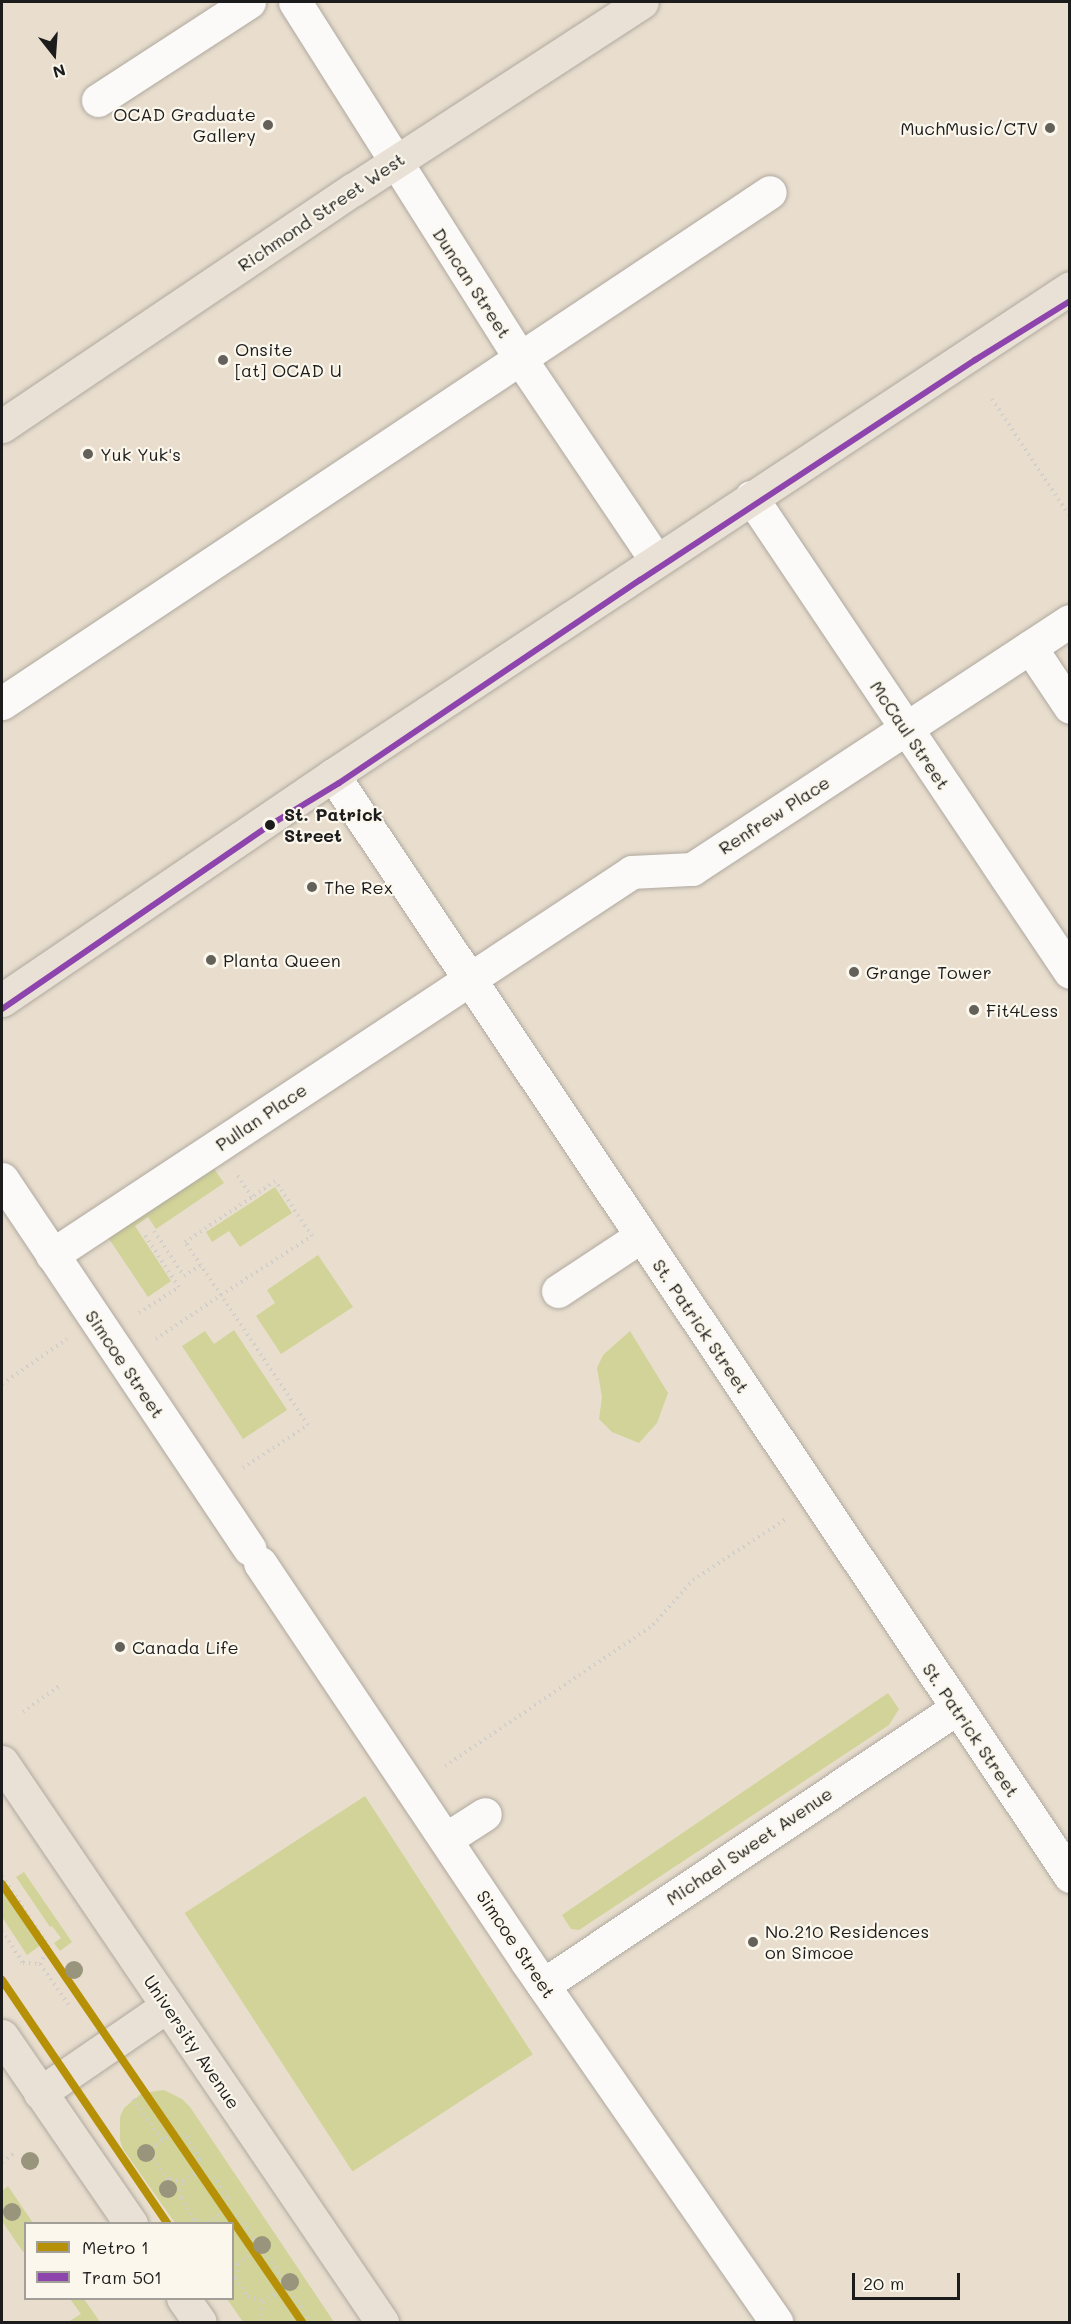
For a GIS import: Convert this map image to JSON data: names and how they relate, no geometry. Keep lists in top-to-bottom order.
{
  "streets": {
    "main road": ["Richmond Street West", "University Avenue"],
    "street": [
      "Duncan Street",
      "McCaul Street",
      "Renfrew Place",
      "Pullan Place",
      "St. Patrick Street",
      "Simcoe Street",
      "Michael Sweet Avenue"
    ]
  },
  "crossings": [
    ["Richmond Street West", "Duncan Street"],
    ["McCaul Street", "Renfrew Place"],
    ["Renfrew Place", "Pullan Place"],
    ["Renfrew Place", "St. Patrick Street"],
    ["Pullan Place", "St. Patrick Street"],
    ["Pullan Place", "Simcoe Street"],
    ["St. Patrick Street", "Michael Sweet Avenue"],
    ["Simcoe Street", "Michael Sweet Avenue"]
  ],
  "places": [
    "OCAD Graduate Gallery",
    "MuchMusic/CTV",
    "Onsite [at] OCAD U",
    "Yuk Yuk's",
    "St. Patrick Street",
    "The Rex",
    "Planta Queen",
    "Grange Tower",
    "Fit4Less",
    "Canada Life",
    "No.210 Residences on Simcoe"
  ],
  "lines": ["tram line 501", "metro line 1"],
  "legend": ["Metro 1", "Tram 501"],
  "scale_bar": "20 m",
  "north": "bottom"
}
